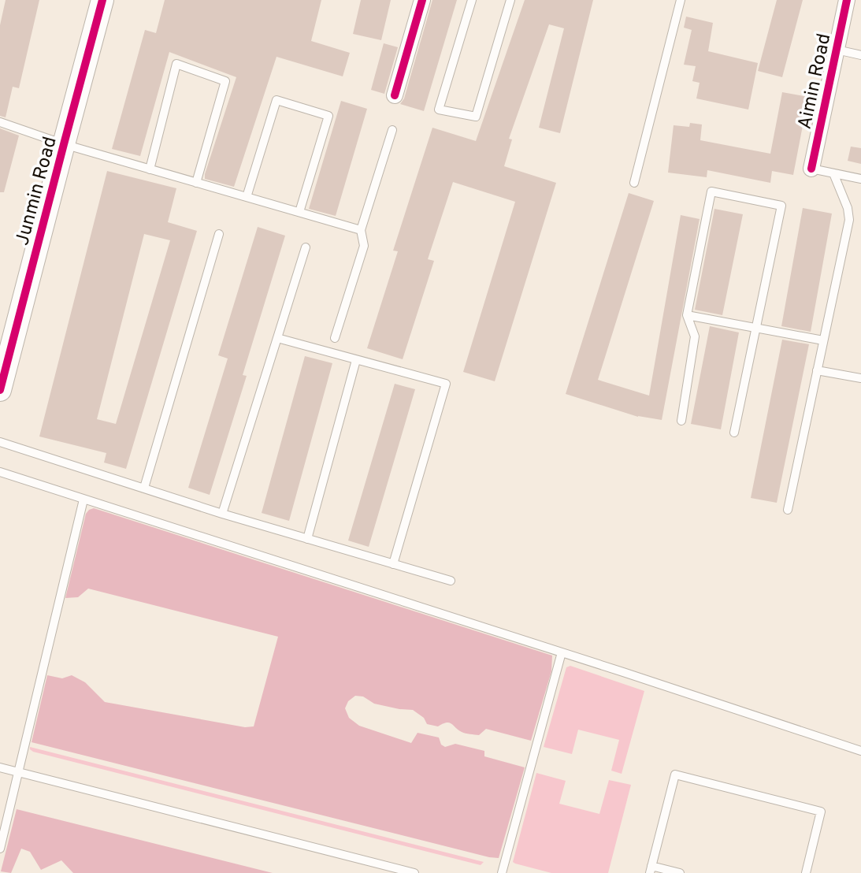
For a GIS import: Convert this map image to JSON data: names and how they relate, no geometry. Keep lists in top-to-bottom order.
{
  "streets": {
    "street": ["Aimin Road", "Junmin Road"]
  }
}
